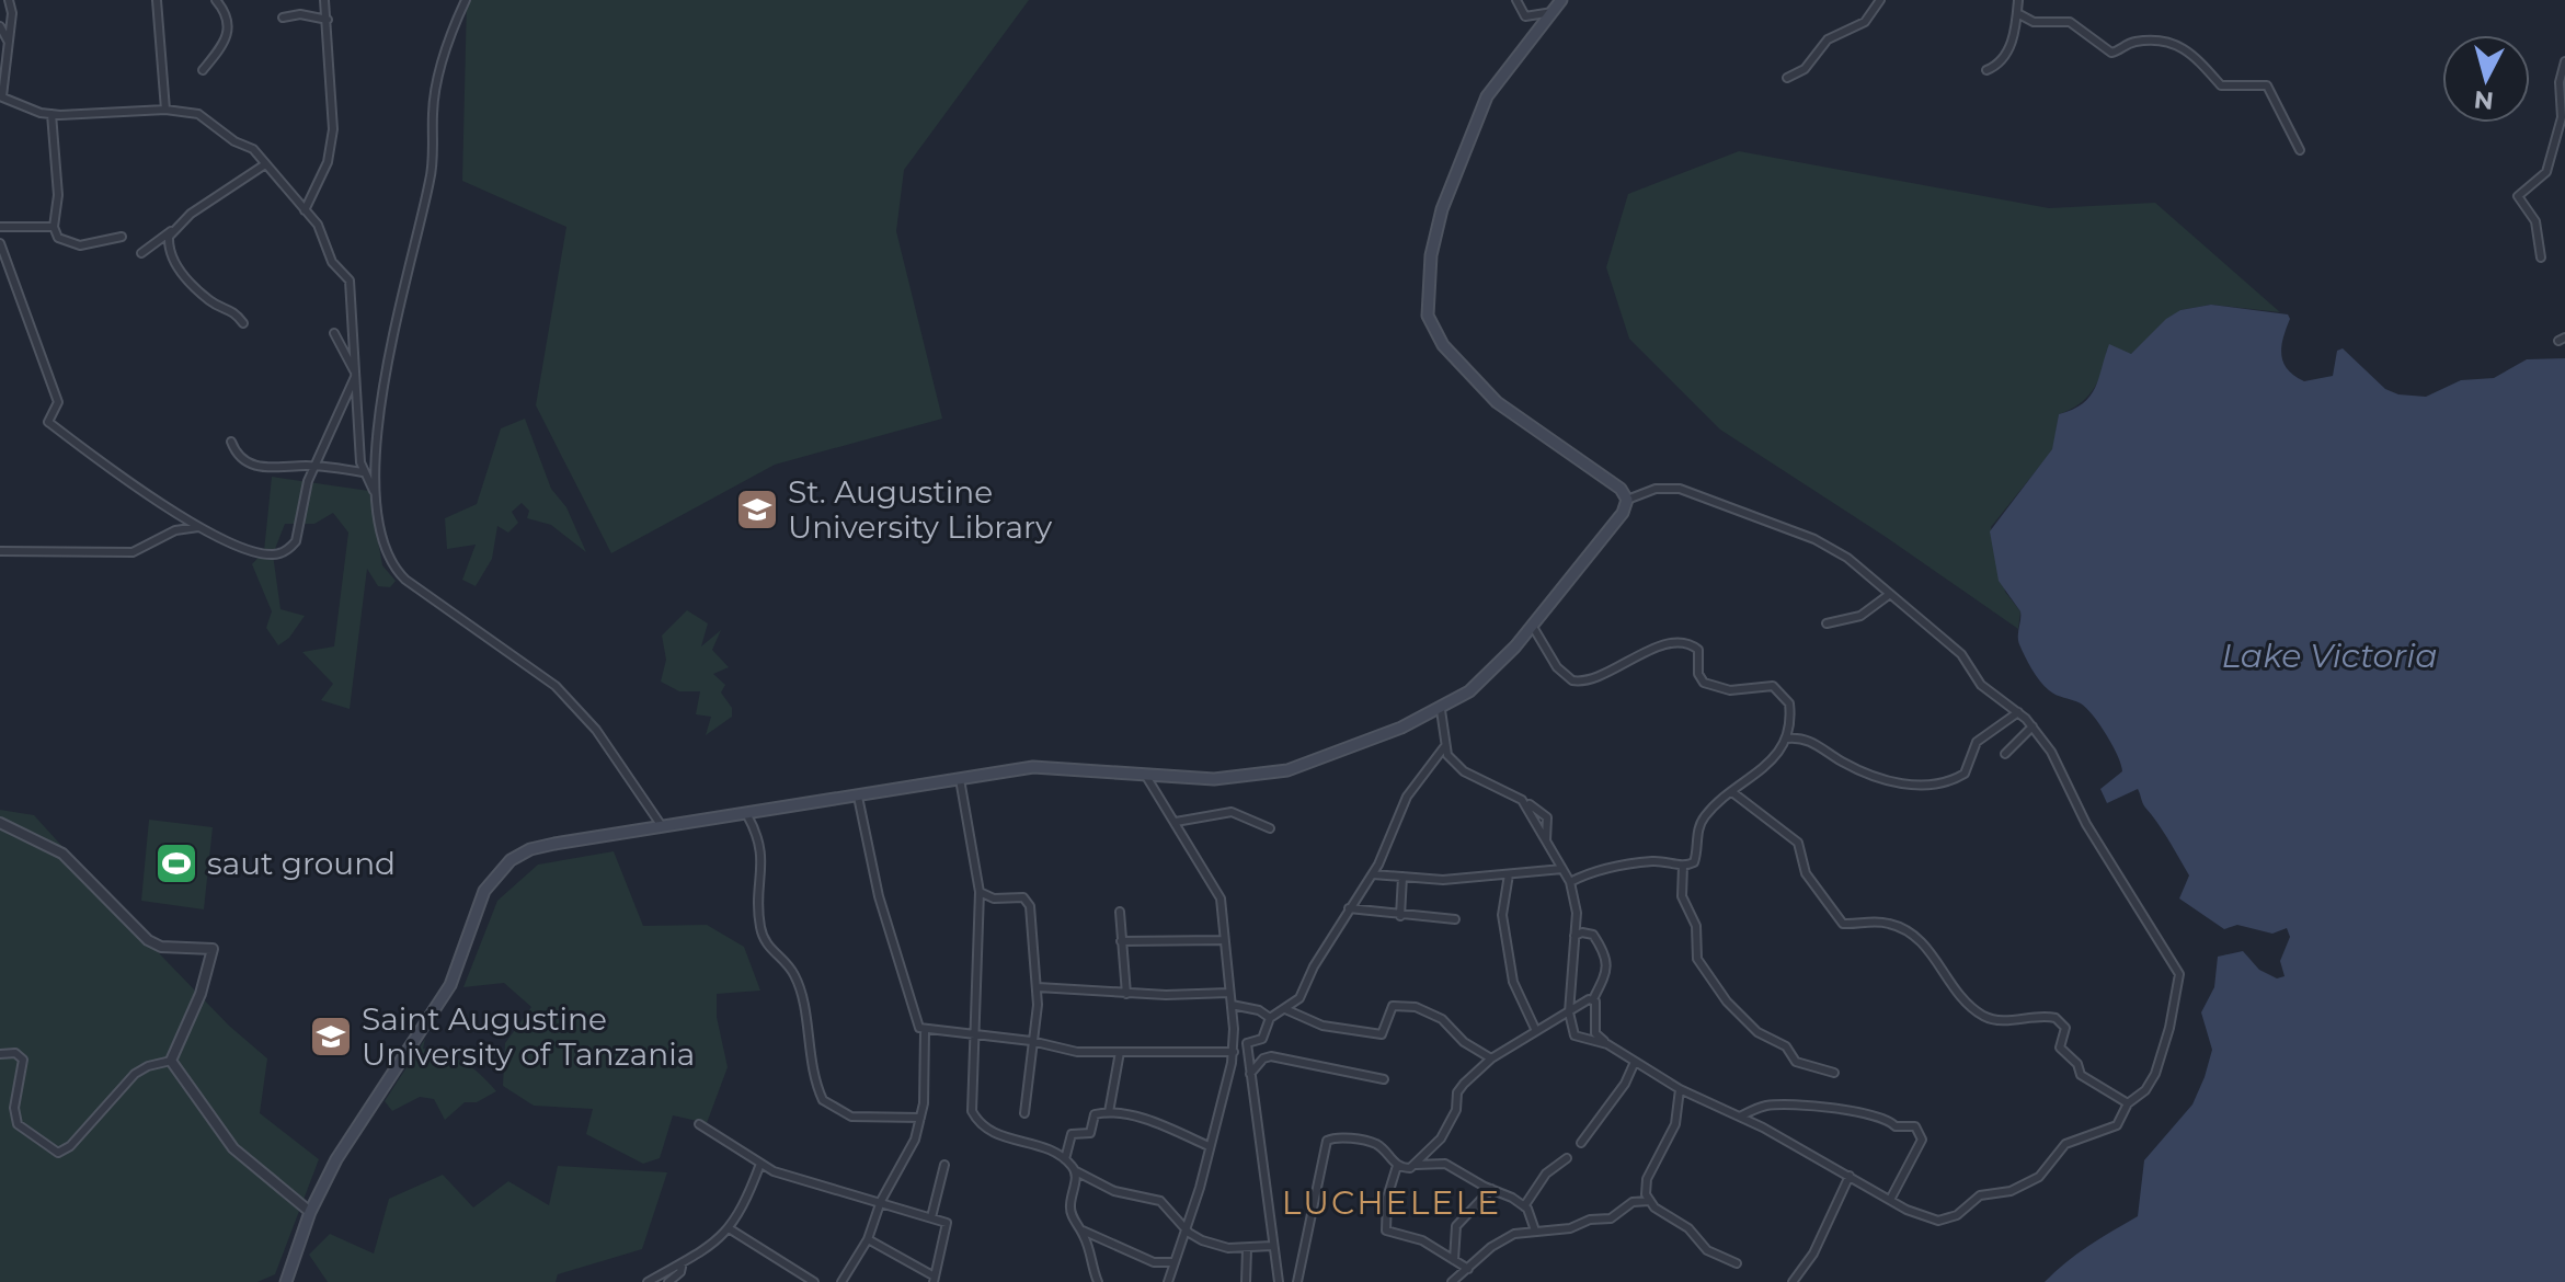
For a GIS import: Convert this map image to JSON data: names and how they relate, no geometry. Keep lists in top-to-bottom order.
{
  "districts": ["LUCHELELE"],
  "water": ["Lake Victoria"],
  "places": {
    "school or university": ["St. Augustine University Library", "Saint Augustine University of Tanzania"],
    "sports": ["saut ground"]
  },
  "north": "bottom"
}
